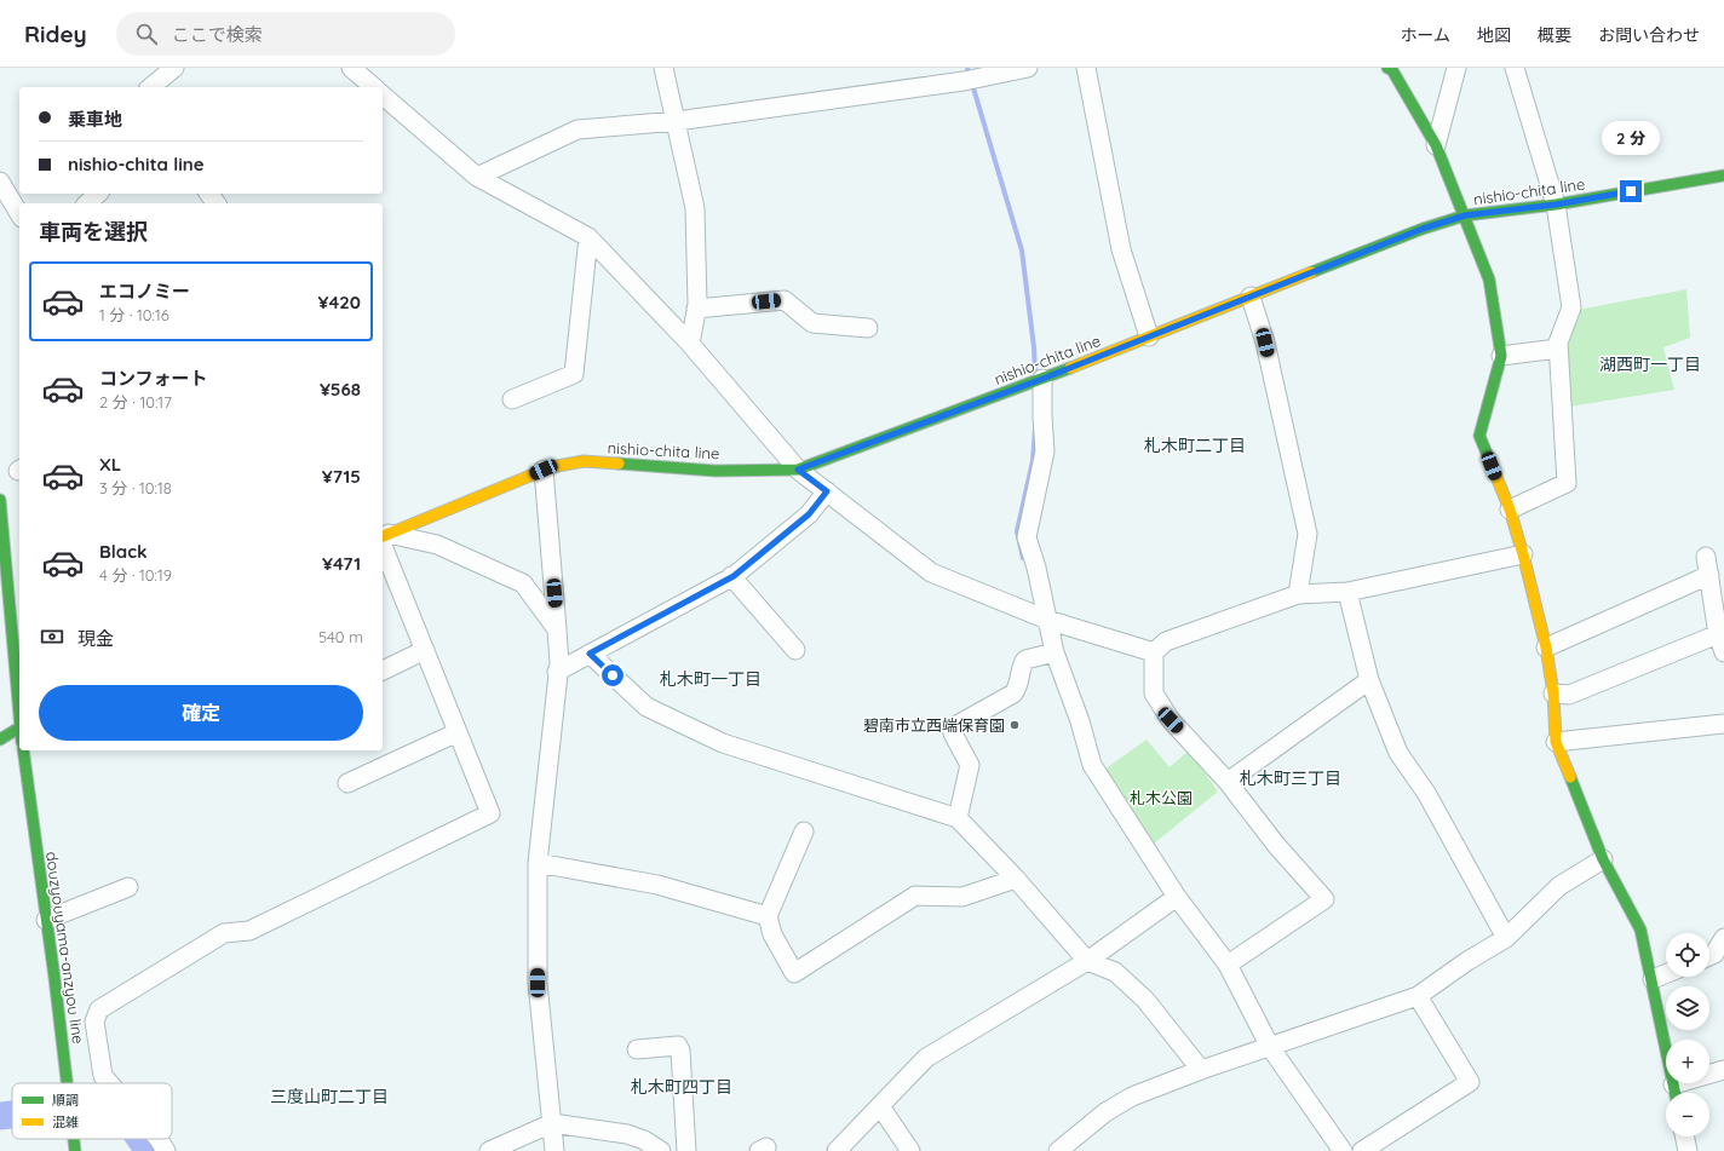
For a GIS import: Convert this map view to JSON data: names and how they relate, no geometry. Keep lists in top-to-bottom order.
{
  "streets": {
    "main road": ["nishio-chita line", "douzyouyama-anzyou line"]
  },
  "districts": [
    "湖西町一丁目",
    "札木町二丁目",
    "札木町一丁目",
    "札木町三丁目",
    "札木町四丁目",
    "三度山町二丁目"
  ],
  "parks": ["札木公園"],
  "places": ["碧南市立西端保育園"],
  "legend": ["順調", "混雑"],
  "page": {
    "header": "Ridey",
    "search": "ここで検索",
    "nav": [
      "ホーム",
      "地図",
      "概要",
      "お問い合わせ"
    ],
    "banner": ["乗車地", "nishio-chita line"],
    "bubble": "2 分",
    "heading": "車両を選択",
    "list": [
      {
        "name": "エコノミー",
        "note": "1 分 · 10:16",
        "value": "¥420"
      },
      {
        "name": "コンフォート",
        "note": "2 分 · 10:17",
        "value": "¥568"
      },
      {
        "name": "XL",
        "note": "3 分 · 10:18",
        "value": "¥715"
      },
      {
        "name": "Black",
        "note": "4 分 · 10:19",
        "value": "¥471"
      }
    ],
    "pay": ["現金", "540 m"],
    "buttons": "確定",
    "map_buttons": ["+", "−"]
  }
}
